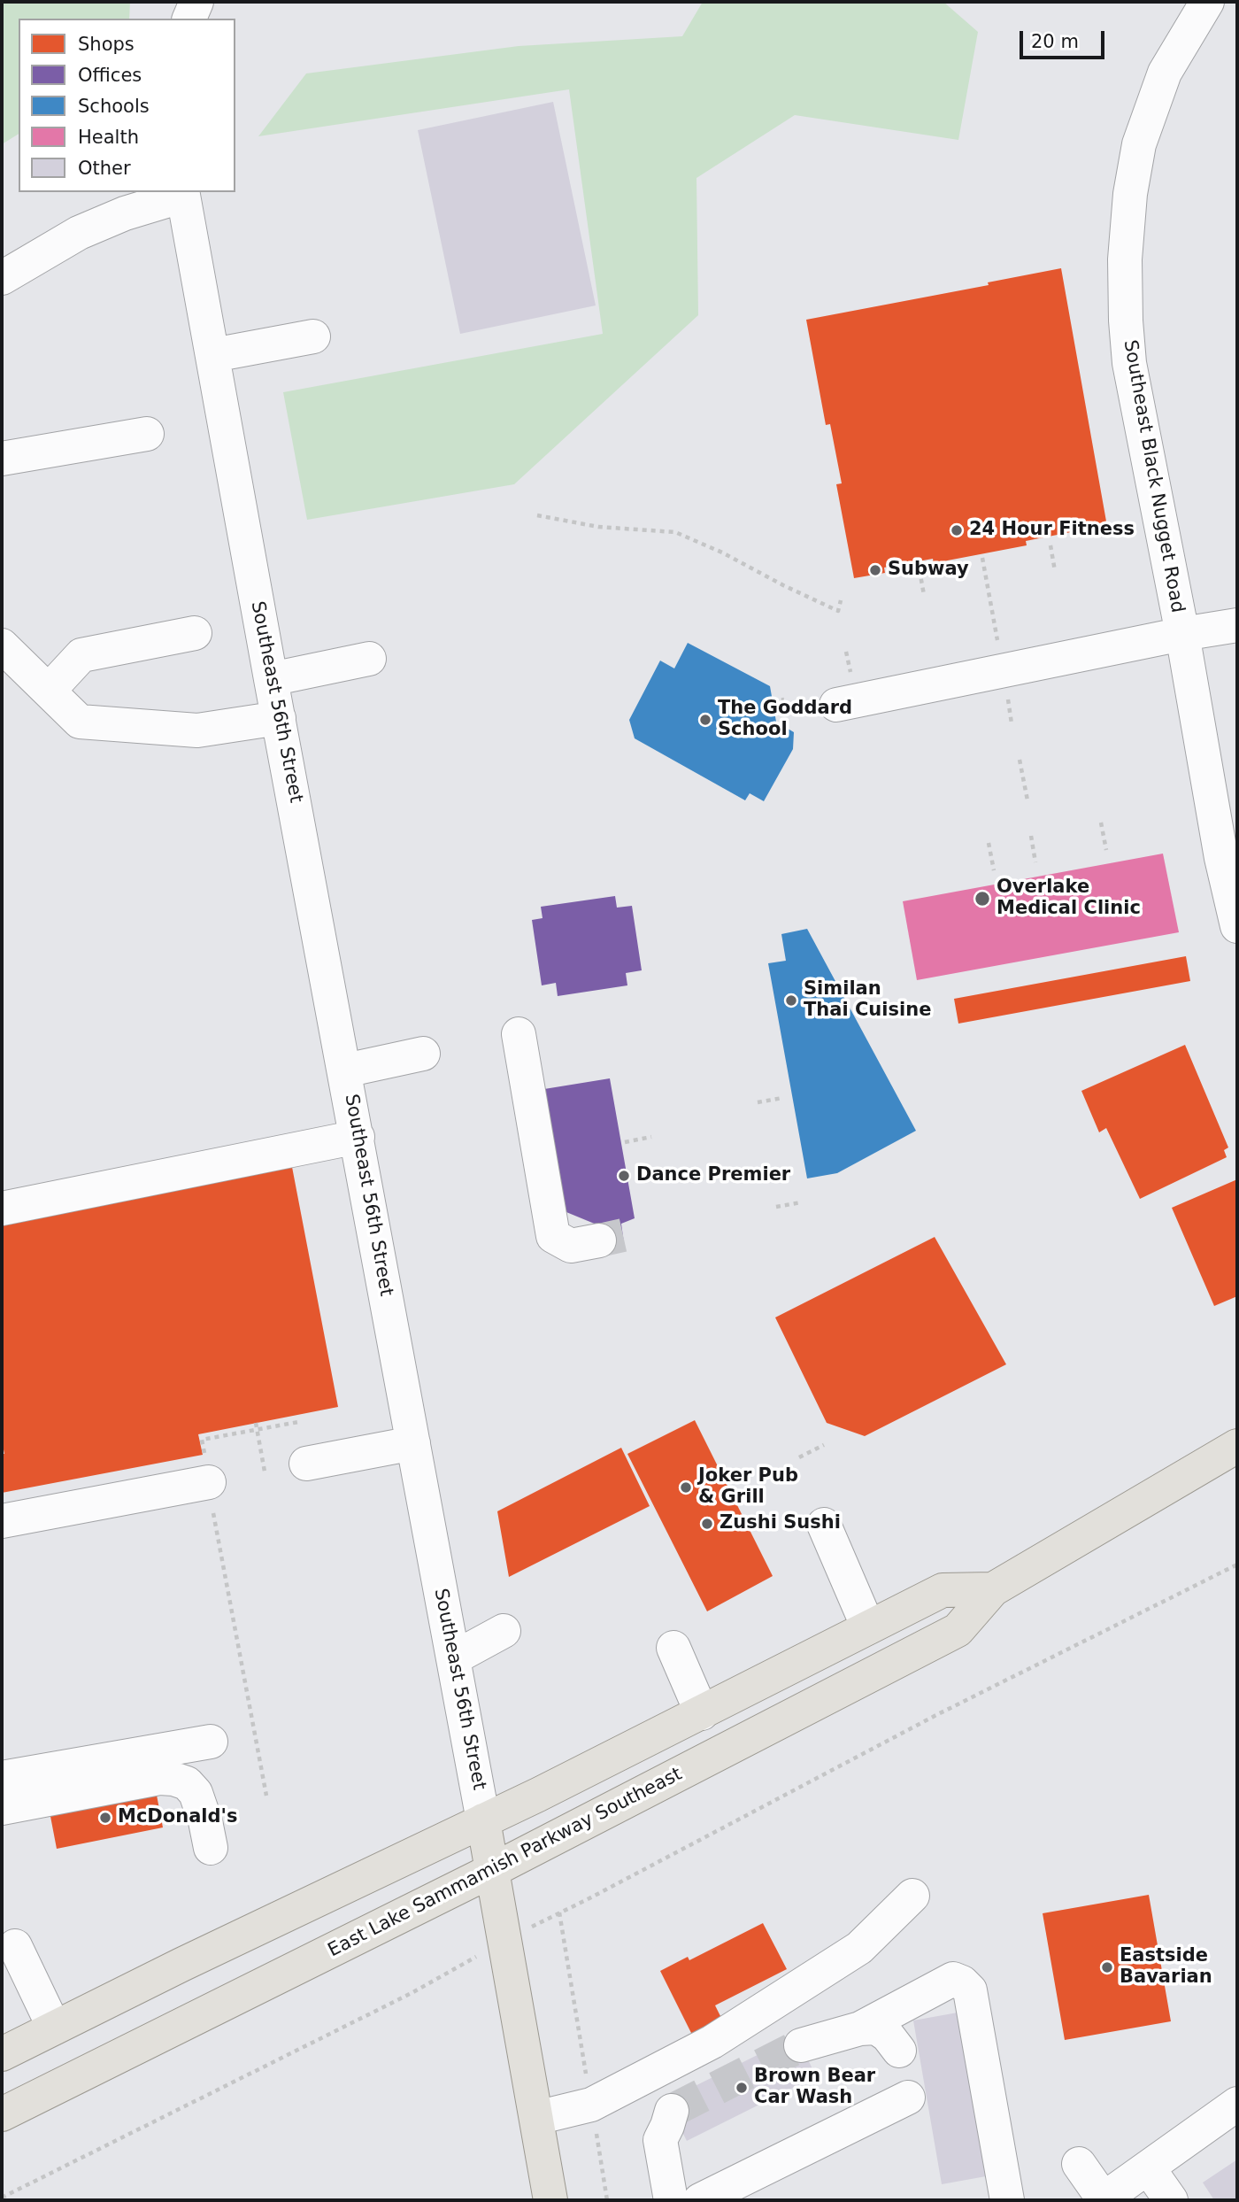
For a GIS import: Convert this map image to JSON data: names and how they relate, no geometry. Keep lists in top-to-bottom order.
{
  "streets": {
    "main road": ["Southeast 56th Street", "East Lake Sammamish Parkway Southeast"],
    "street": ["Southeast Black Nugget Road"]
  },
  "crossings": [
    ["Southeast 56th Street", "East Lake Sammamish Parkway Southeast"]
  ],
  "places": [
    "24 Hour Fitness",
    "Subway",
    "The Goddard School",
    "Overlake Medical Clinic",
    "Similan Thai Cuisine",
    "Dance Premier",
    "Joker Pub & Grill",
    "Zushi Sushi",
    "McDonald's",
    "Eastside Bavarian",
    "Brown Bear Car Wash"
  ],
  "legend": [
    "Shops",
    "Offices",
    "Schools",
    "Health",
    "Other"
  ],
  "scale_bar": "20 m"
}
